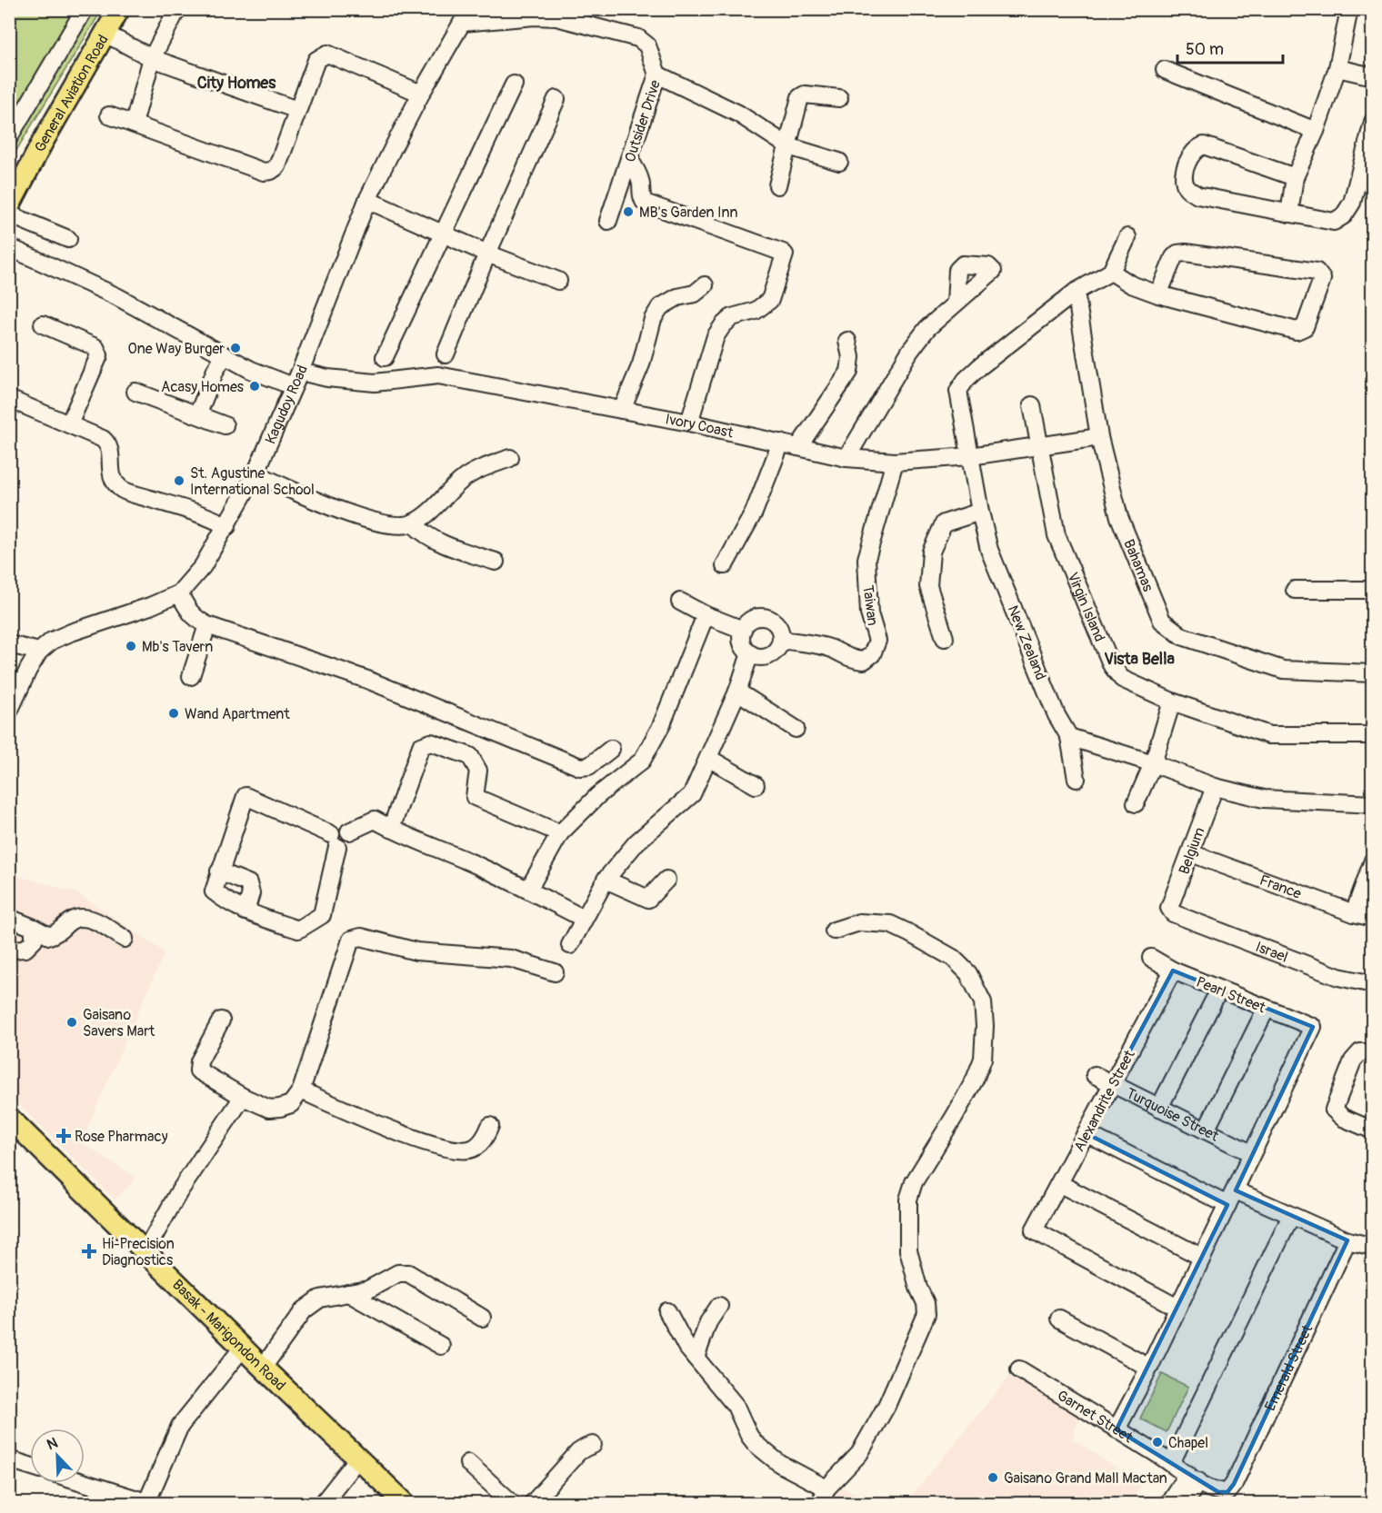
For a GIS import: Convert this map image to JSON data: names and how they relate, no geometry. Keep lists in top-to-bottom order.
{
  "streets": {
    "main road": ["General Aviation Road", "Basak - Marigondon Road"],
    "street": [
      "Outsider Drive",
      "Kagudoy Road",
      "Ivory Coast",
      "Bahamas",
      "Taiwan",
      "Virgin Island",
      "New Zealand",
      "Belgium",
      "France",
      "Israel",
      "Pearl Street",
      "Alexandrite Street",
      "Turquoise Street",
      "Emerald Street",
      "Garnet Street"
    ]
  },
  "crossings": [
    ["Outsider Drive", "Kagudoy Road"],
    ["Kagudoy Road", "Ivory Coast"],
    ["Ivory Coast", "Bahamas"],
    ["Ivory Coast", "Taiwan"],
    ["Ivory Coast", "Virgin Island"],
    ["Ivory Coast", "New Zealand"],
    ["Bahamas", "New Zealand"],
    ["Belgium", "France"],
    ["Belgium", "Israel"],
    ["Pearl Street", "Alexandrite Street"],
    ["Pearl Street", "Turquoise Street"],
    ["Alexandrite Street", "Turquoise Street"],
    ["Emerald Street", "Garnet Street"]
  ],
  "districts": ["City Homes", "Vista Bella"],
  "places": {
    "other": [
      "MB's Garden Inn",
      "One Way Burger",
      "Acasy Homes",
      "St. Agustine International School",
      "Mb's Tavern",
      "Wand Apartment",
      "Gaisano Savers Mart",
      "Chapel",
      "Gaisano Grand Mall Mactan"
    ],
    "health": ["Rose Pharmacy", "Hi-Precision Diagnostics"]
  },
  "scale_bar": "50 m",
  "north": "top left"
}
